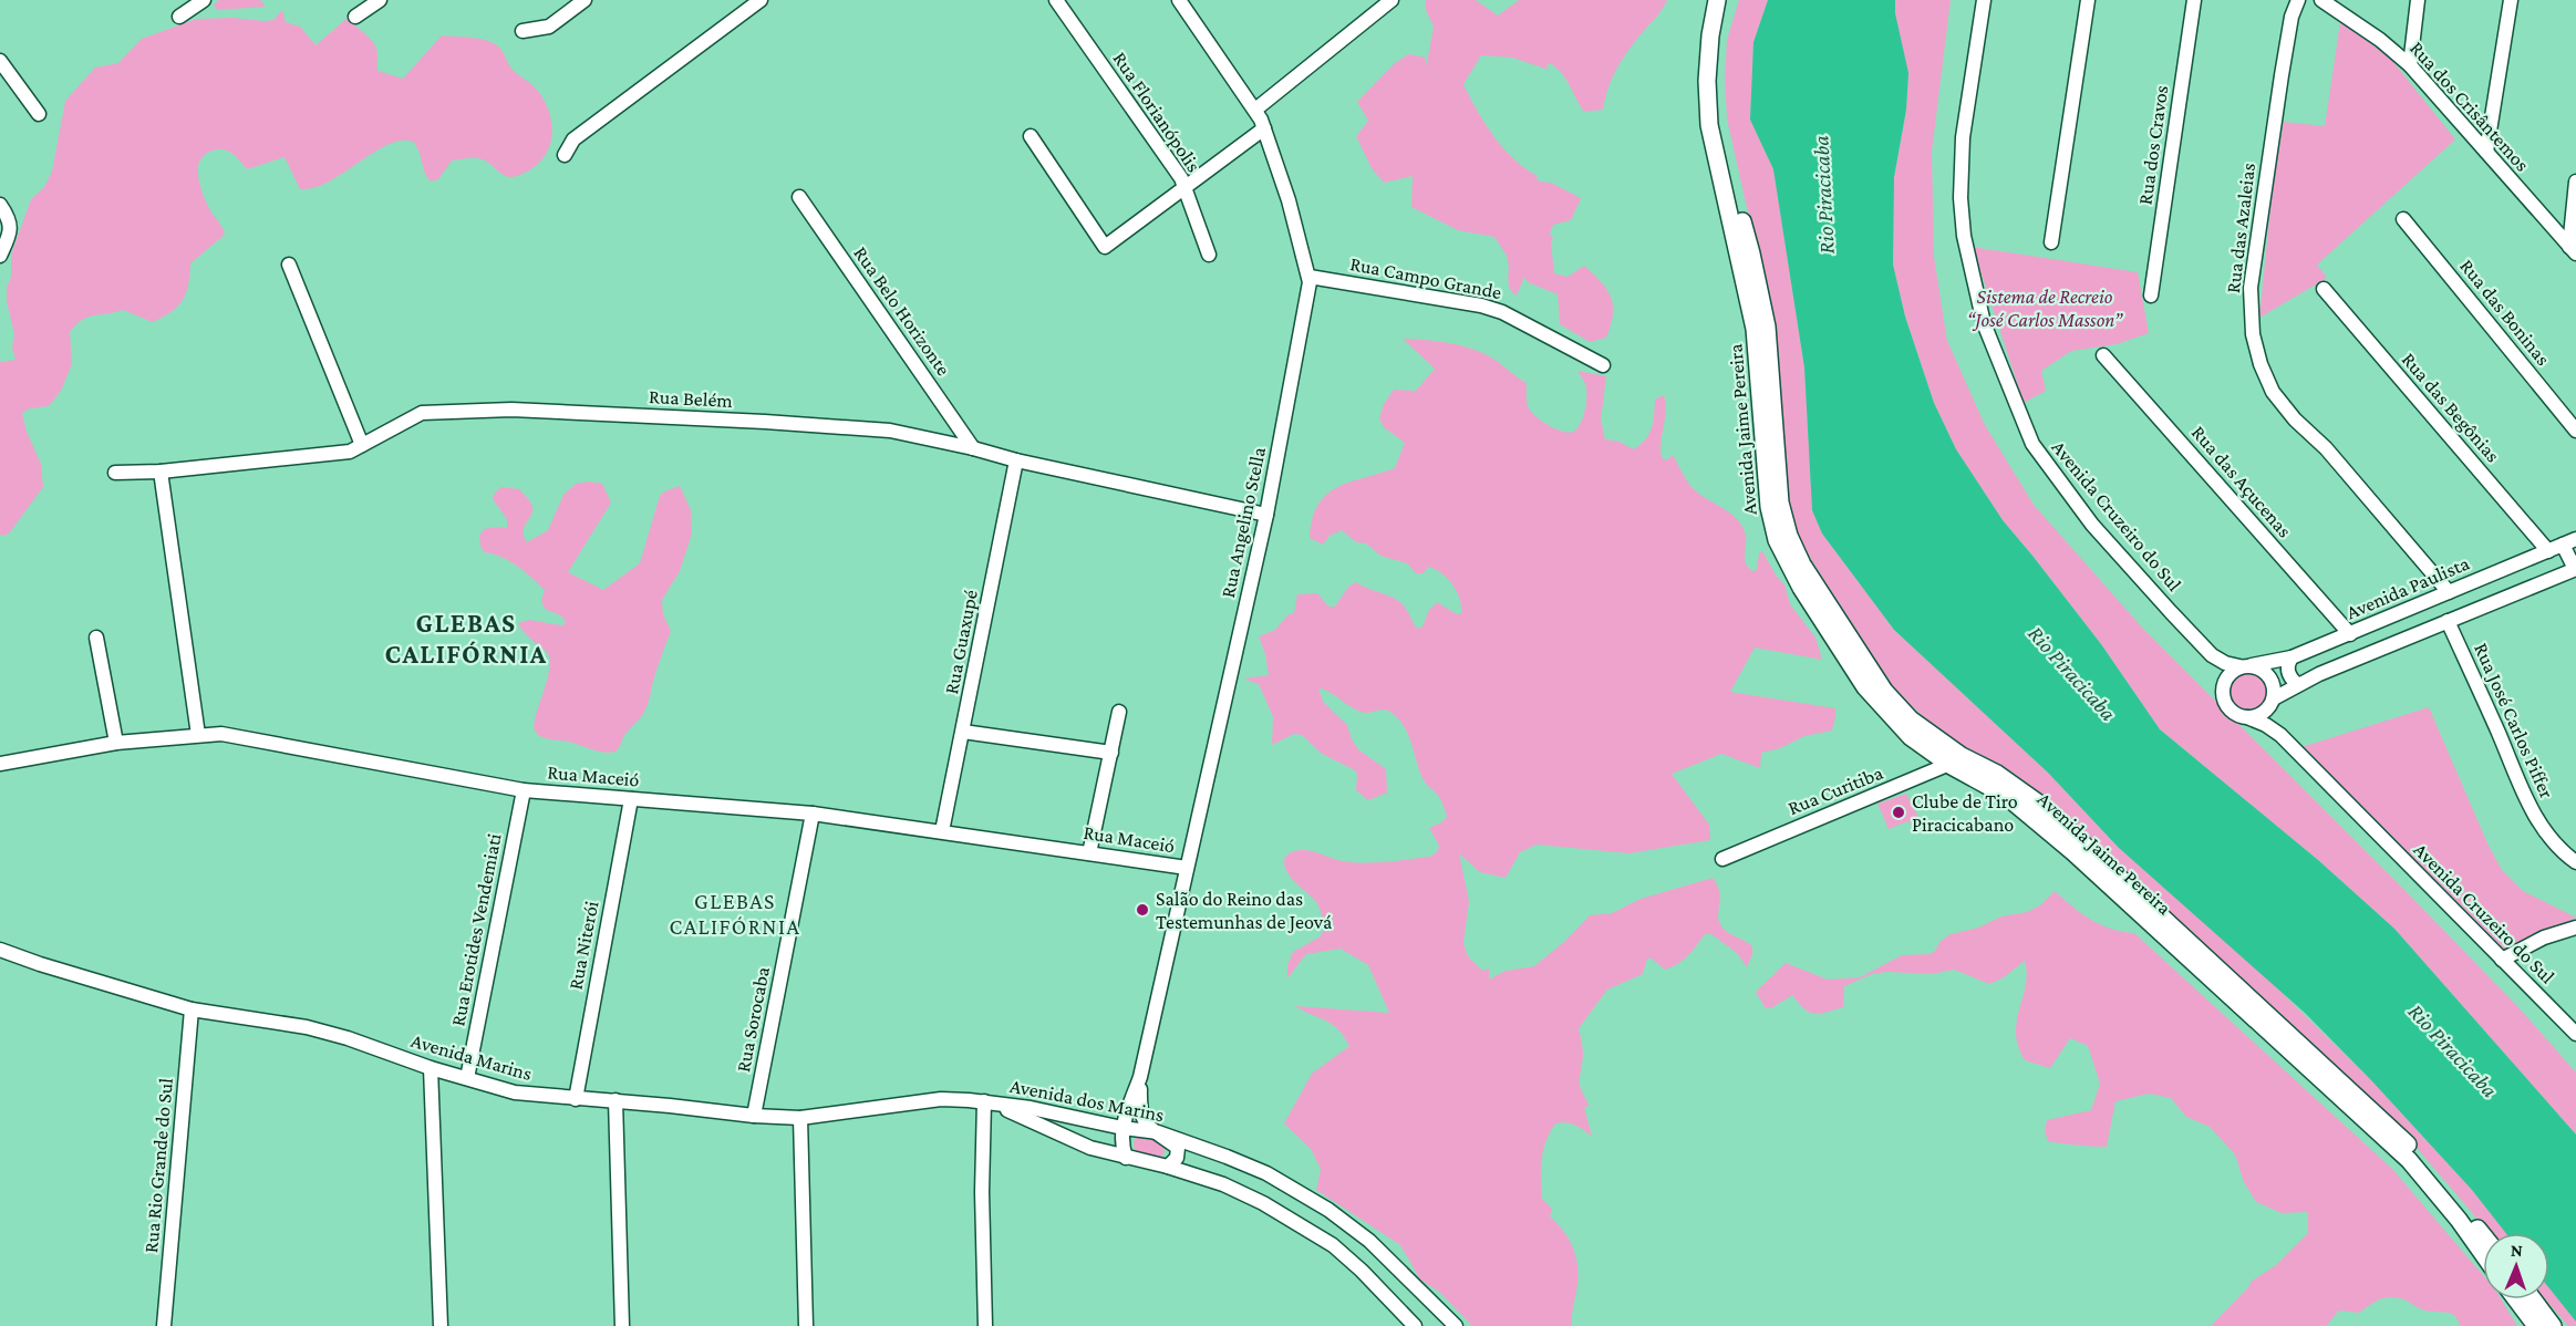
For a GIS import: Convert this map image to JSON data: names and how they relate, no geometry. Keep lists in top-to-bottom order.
{
  "streets": {
    "main road": ["Avenida Jaime Pereira"],
    "street": [
      "Rua dos Crisântemos",
      "Rua Florianópolis",
      "Rua dos Cravos",
      "Rua das Azaleias",
      "Rua Campo Grande",
      "Rua Belo Horizonte",
      "Rua das Boninas",
      "Rua Belém",
      "Rua das Begônias",
      "Rua das Açucenas",
      "Avenida Cruzeiro do Sul",
      "Rua Angelino Stella",
      "Avenida Paulista",
      "Rua Guaxupé",
      "Rua José Carlos Piffer",
      "Rua Maceió",
      "Rua Curitiba",
      "Rua Erotides Vendemiati",
      "Rua Niterói",
      "Rua Sorocaba",
      "Avenida Marins",
      "Avenida dos Marins",
      "Rua Rio Grande do Sul"
    ]
  },
  "crossings": [
    ["Rua das Azaleias", "Avenida Paulista"],
    ["Rua Campo Grande", "Rua Angelino Stella"],
    ["Rua Belo Horizonte", "Rua Belém"],
    ["Rua Belém", "Rua Angelino Stella"],
    ["Rua Belém", "Rua Guaxupé"],
    ["Rua das Begônias", "Avenida Paulista"],
    ["Avenida Jaime Pereira", "Rua Curitiba"],
    ["Rua das Açucenas", "Avenida Paulista"],
    ["Avenida Cruzeiro do Sul", "Avenida Paulista"],
    ["Rua Angelino Stella", "Rua Maceió"],
    ["Rua Guaxupé", "Rua Maceió"],
    ["Rua Maceió", "Rua Erotides Vendemiati"],
    ["Rua Maceió", "Rua Niterói"],
    ["Rua Maceió", "Rua Sorocaba"],
    ["Rua Erotides Vendemiati", "Avenida Marins"],
    ["Rua Niterói", "Avenida Marins"],
    ["Rua Sorocaba", "Avenida Marins"],
    ["Avenida Marins", "Avenida dos Marins"],
    ["Avenida Marins", "Rua Rio Grande do Sul"]
  ],
  "districts": ["GLEBAS CALIFÓRNIA", "GLEBAS CALIFÓRNIA"],
  "water": ["Rio Piracicaba"],
  "parks": ["Sistema de Recreio “José Carlos Masson”"],
  "places": ["Clube de Tiro Piracicabano", "Salão do Reino das Testemunhas de Jeová"],
  "north": "top"
}
